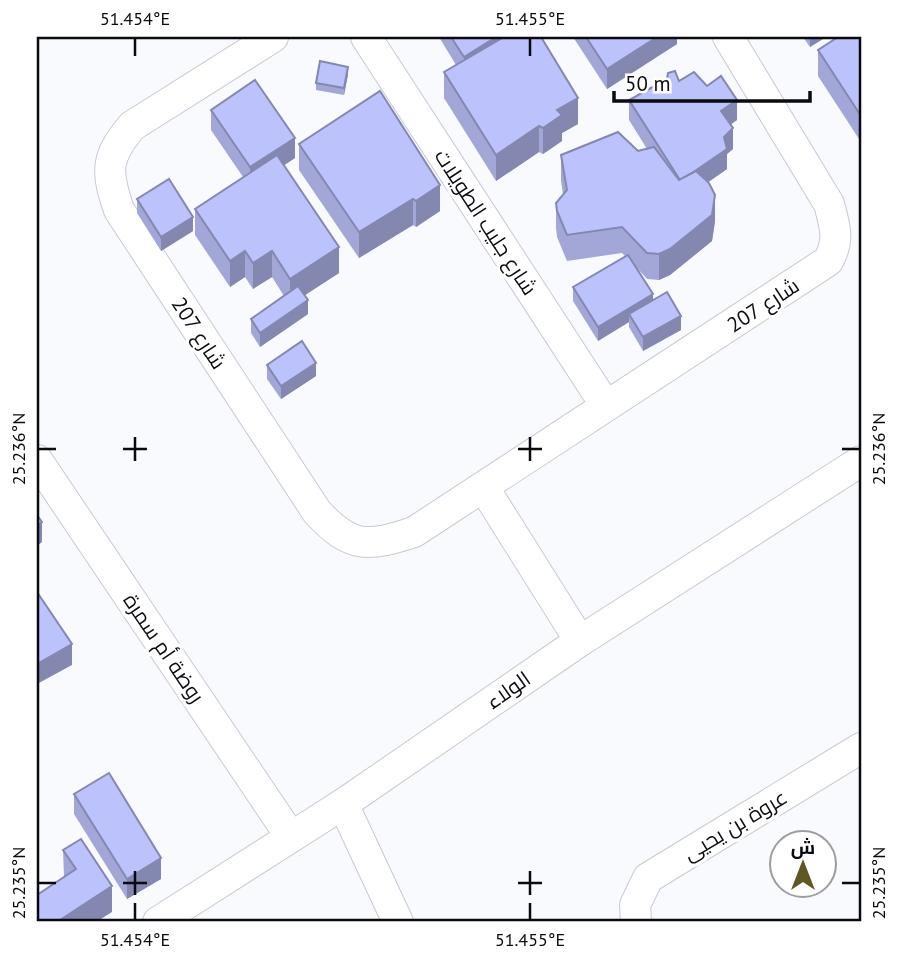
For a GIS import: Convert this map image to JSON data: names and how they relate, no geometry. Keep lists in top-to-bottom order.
{
  "streets": {
    "street": [
      "شارع جليب الطويلات",
      "شارع 207",
      "روضة أم سمرة",
      "الولاء",
      "عروة بن يحيى"
    ]
  },
  "crossings": [
    ["شارع جليب الطويلات", "شارع 207"],
    ["روضة أم سمرة", "الولاء"]
  ],
  "scale_bar": "50 m",
  "north": "top",
  "coordinates": [
    "51.454°E",
    "51.455°E",
    "25.236°N",
    "25.235°N"
  ]
}
